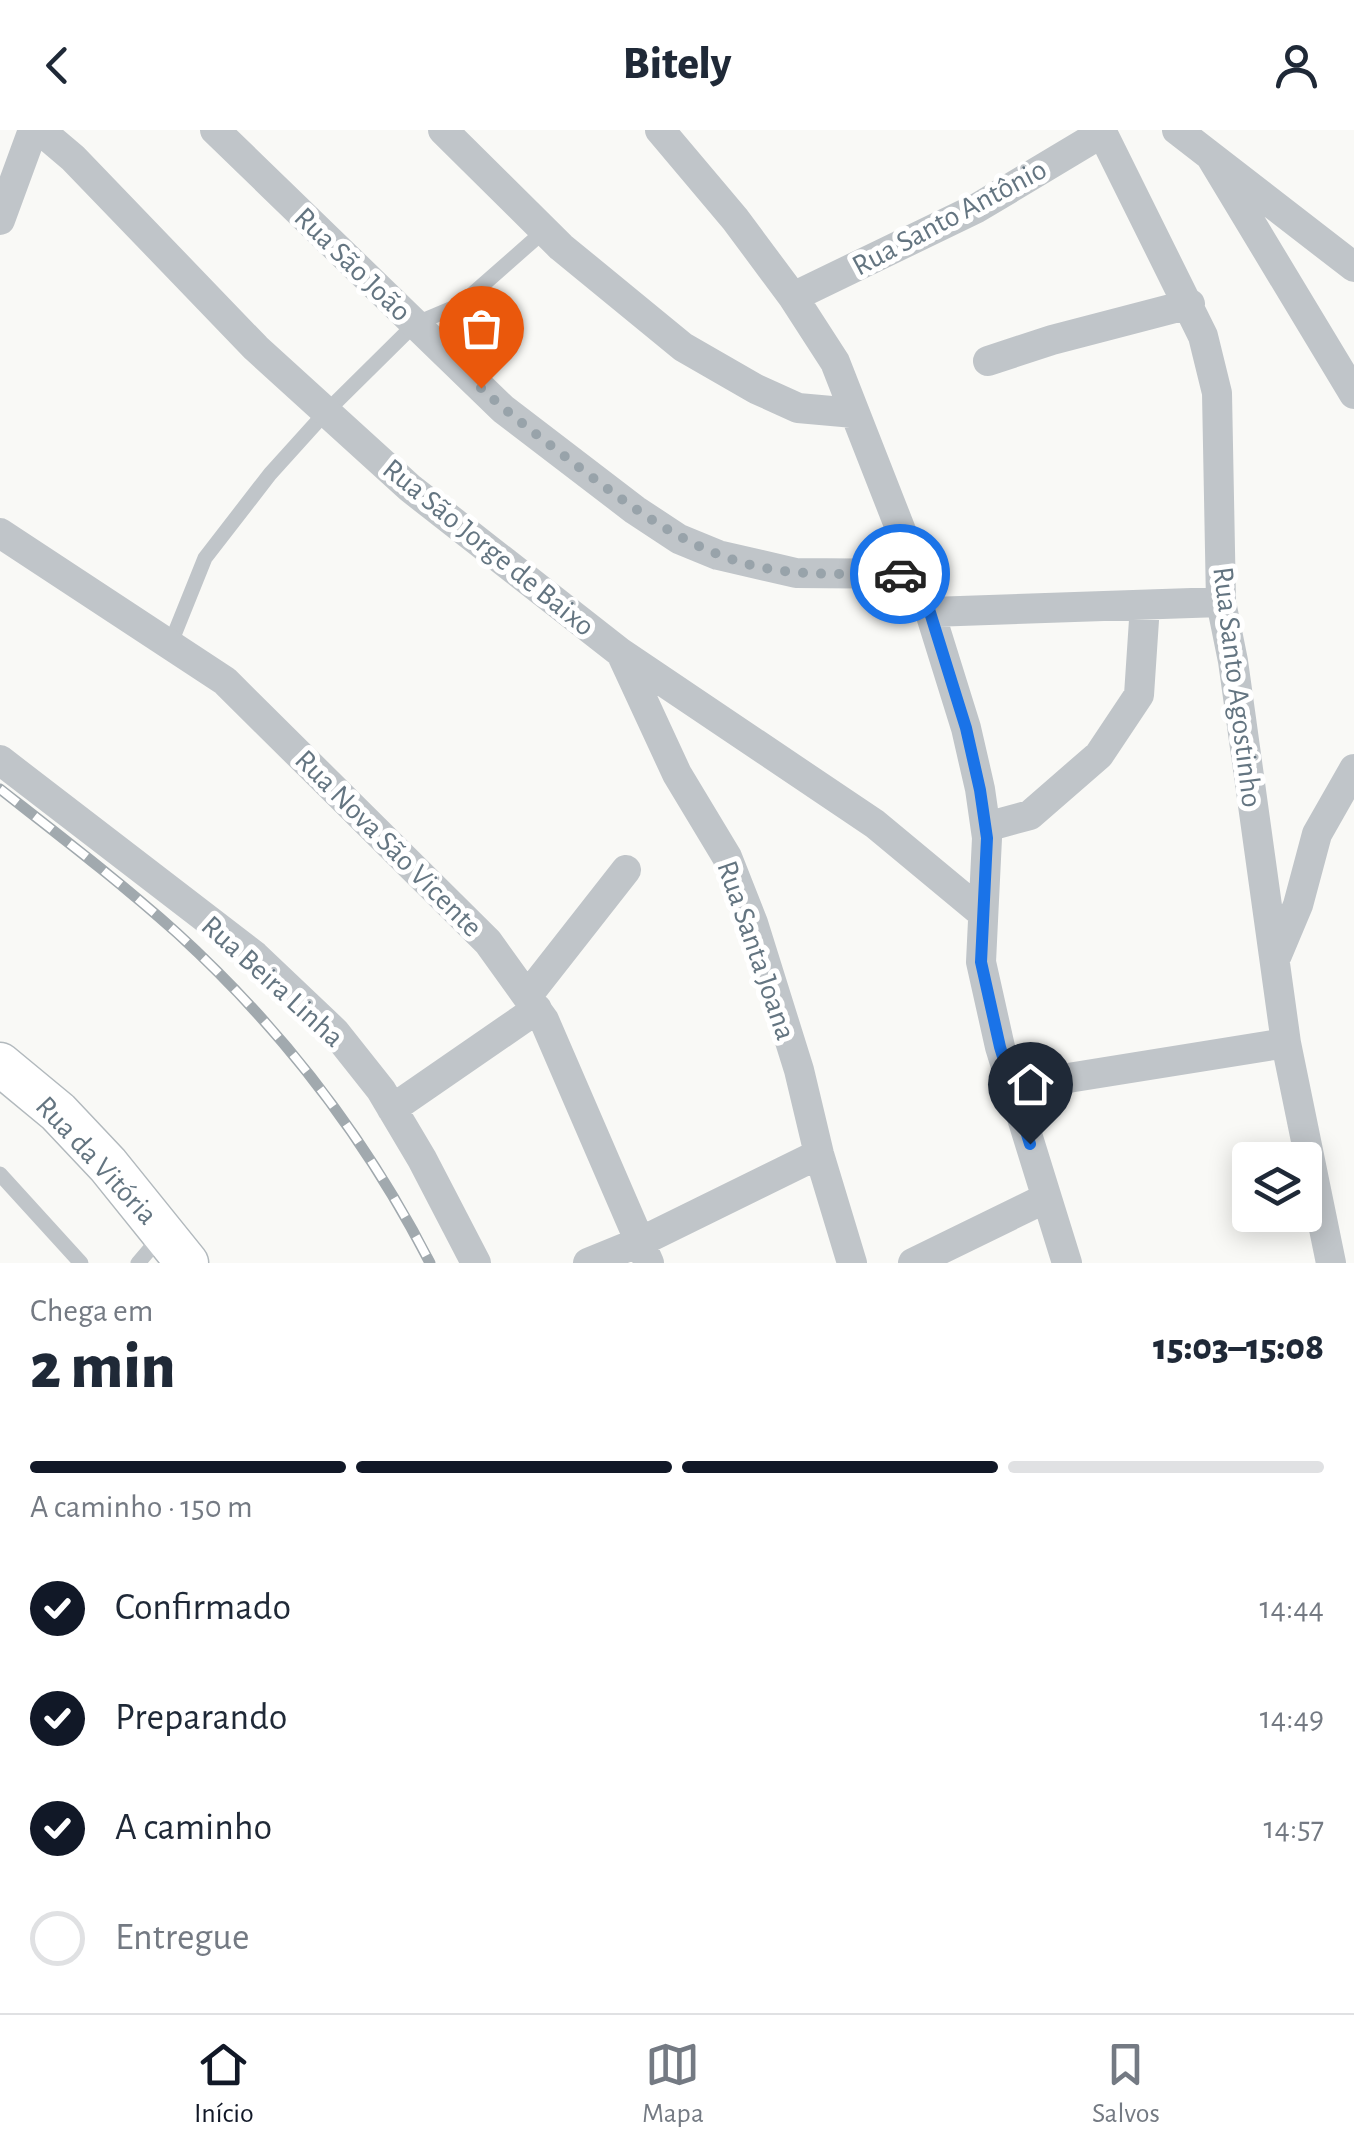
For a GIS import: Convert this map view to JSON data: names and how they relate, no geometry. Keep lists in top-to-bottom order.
{
  "streets": {
    "street": [
      "Rua Santo Antônio",
      "Rua São João",
      "Rua São Jorge de Baixo",
      "Rua Santo Agostinho",
      "Rua Nova São Vicente",
      "Rua Santa Joana",
      "Rua Beira Linha",
      "Rua da Vitória"
    ]
  },
  "crossings": [
    ["Rua Santo Antônio", "Rua Santo Agostinho"],
    ["Rua São Jorge de Baixo", "Rua Santa Joana"]
  ],
  "page": {
    "header": "Bitely",
    "heading": ["2 min", "Chega em", "15:03–15:08"],
    "bar": "A caminho · 150 m",
    "list": [
      ["Confirmado", "14:44"],
      ["Preparando", "14:49"],
      ["A caminho", "14:57"],
      "Entregue"
    ],
    "tabs": ["Início", "Mapa", "Salvos"]
  }
}
